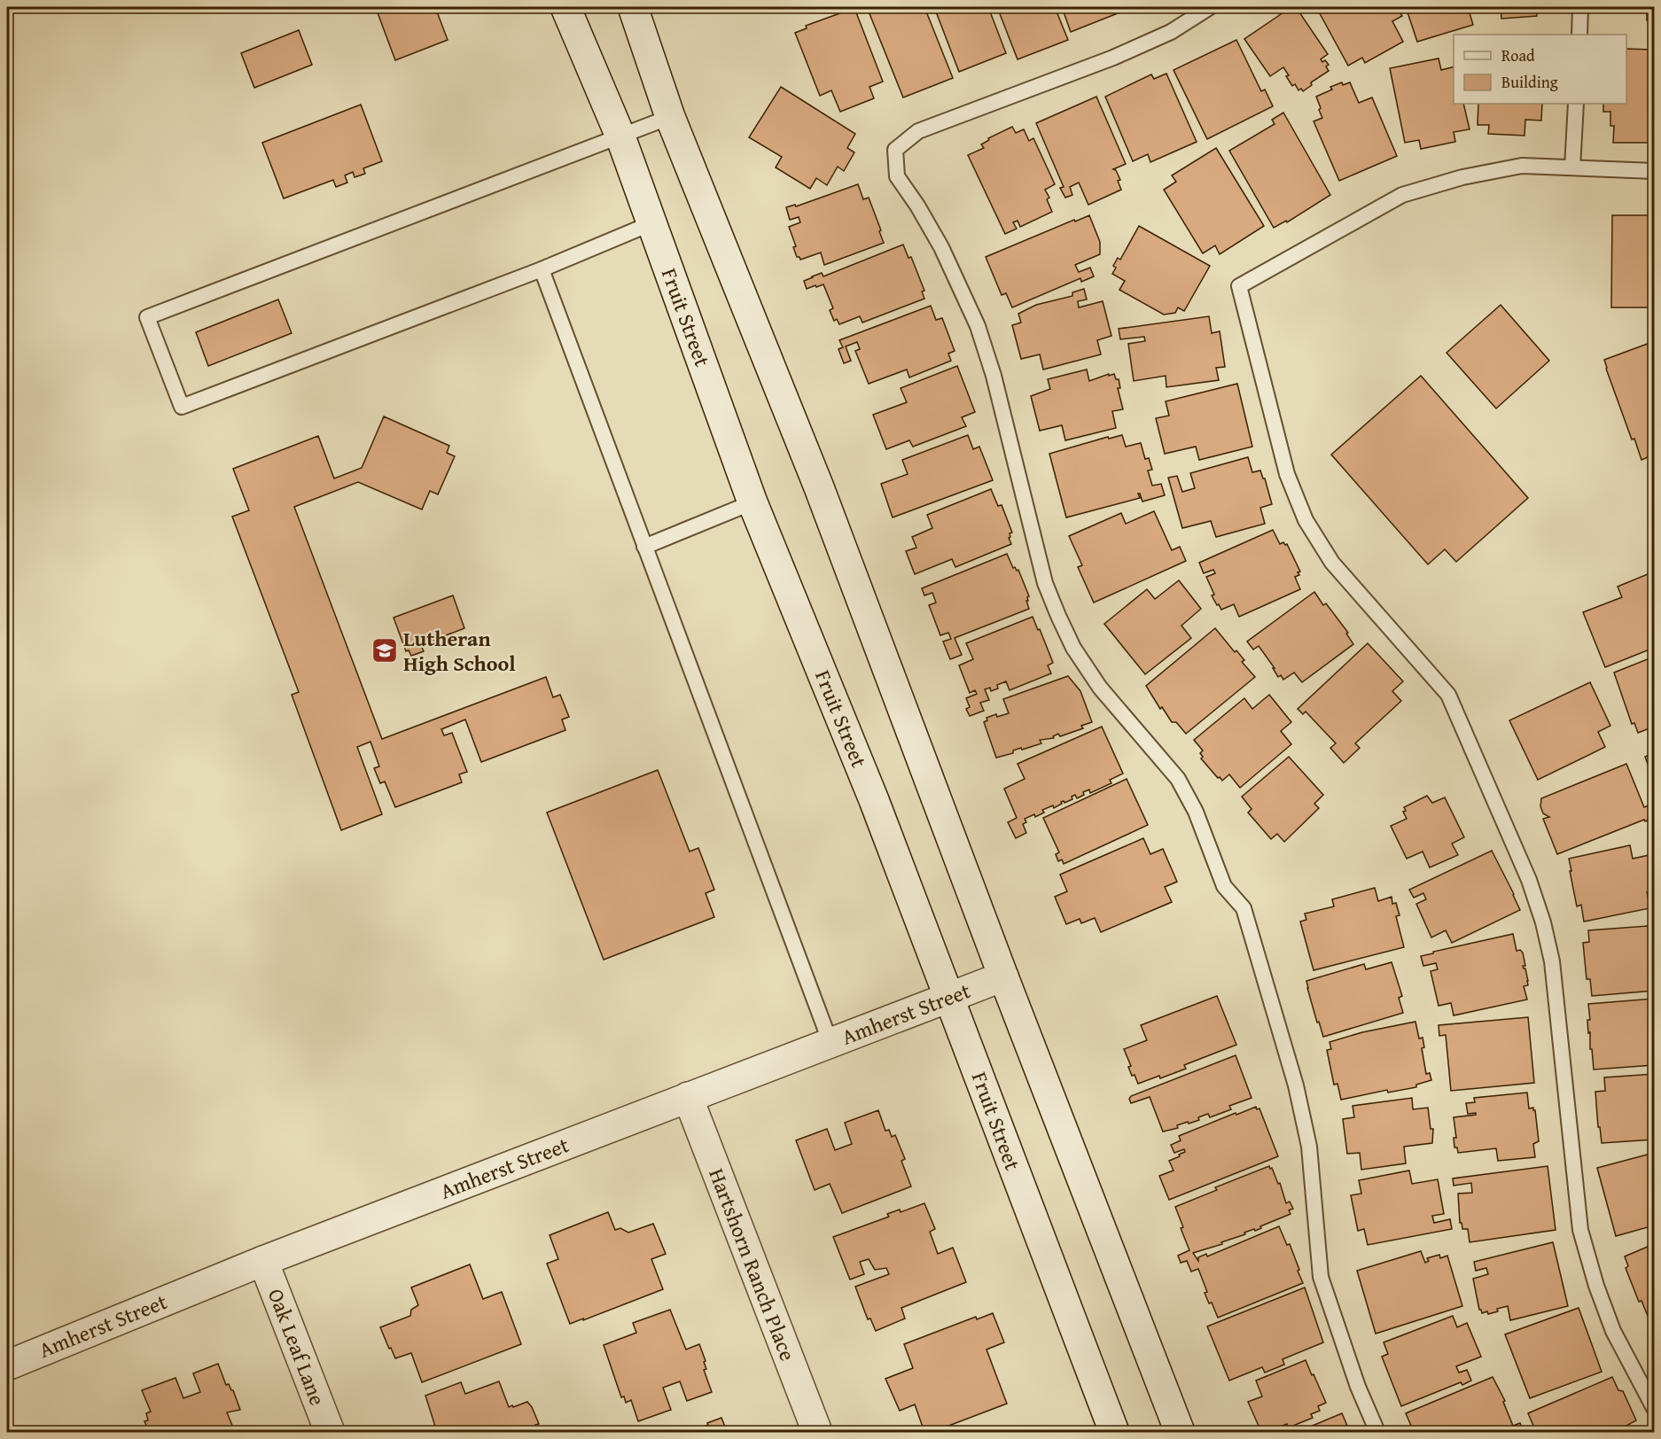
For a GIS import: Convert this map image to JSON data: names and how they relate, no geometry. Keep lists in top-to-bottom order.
{
  "streets": {
    "main road": [
      "Fruit Street",
      "Amherst Street",
      "Hartshorn Ranch Place",
      "Oak Leaf Lane"
    ]
  },
  "crossings": [
    ["Fruit Street", "Amherst Street"],
    ["Amherst Street", "Hartshorn Ranch Place"],
    ["Amherst Street", "Oak Leaf Lane"]
  ],
  "places": {
    "school or university": ["Lutheran High School"]
  },
  "legend": ["Road", "Building"]
}
